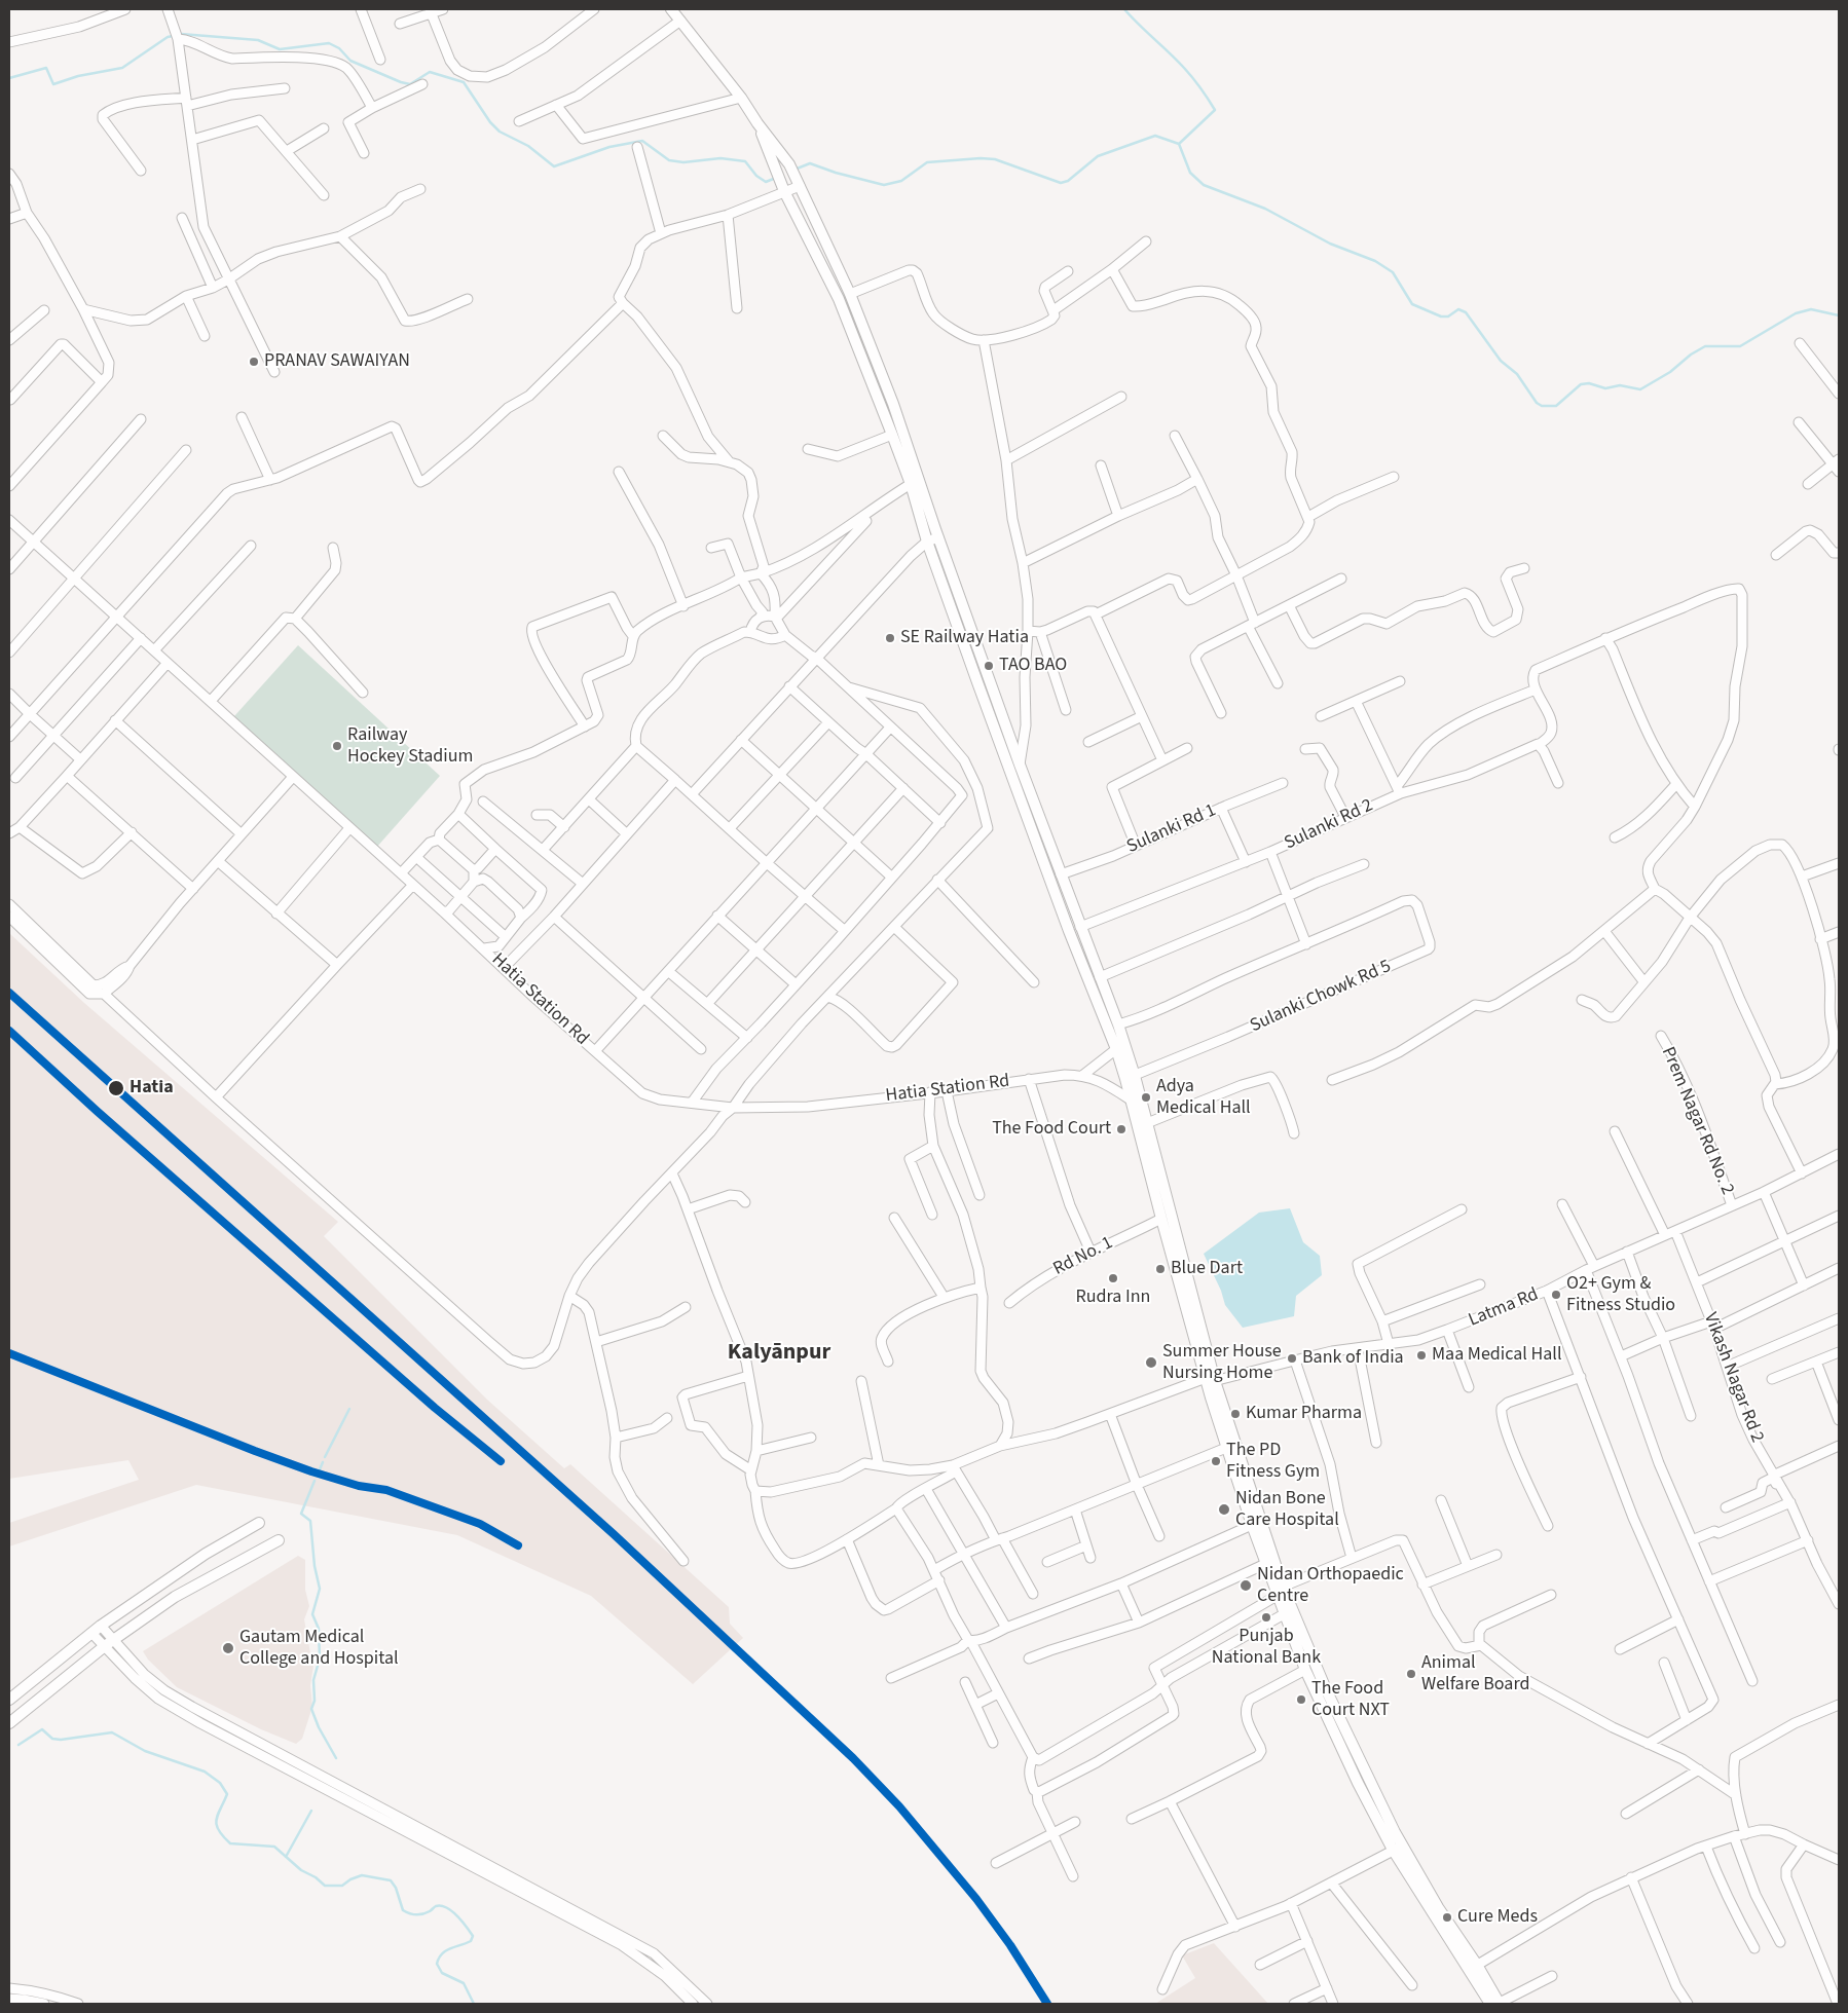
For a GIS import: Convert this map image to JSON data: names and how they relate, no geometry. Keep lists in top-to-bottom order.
{
  "streets": {
    "street": [
      "Sulanki Rd 2",
      "Sulanki Rd 1",
      "Sulanki Chowk Rd 5",
      "Hatia Station Rd",
      "Prem Nagar Rd No. 2",
      "Rd No. 1",
      "Latma Rd",
      "Vikash Nagar Rd 2"
    ]
  },
  "crossings": [
    ["Prem Nagar Rd No. 2", "Latma Rd"],
    ["Latma Rd", "Vikash Nagar Rd 2"]
  ],
  "districts": ["Kalyānpur"],
  "places": [
    "PRANAV SAWAIYAN",
    "SE Railway Hatia",
    "TAO BAO",
    "Railway Hockey Stadium",
    "Hatia",
    "Adya Medical Hall",
    "The Food Court",
    "Blue Dart",
    "Rudra Inn",
    "O2+ Gym & Fitness Studio",
    "Maa Medical Hall",
    "Bank of India",
    "Summer House Nursing Home",
    "Kumar Pharma",
    "The PD Fitness Gym",
    "Nidan Bone Care Hospital",
    "Nidan Orthopaedic Centre",
    "Punjab National Bank",
    "Gautam Medical College and Hospital",
    "Animal Welfare Board",
    "The Food Court NXT",
    "Cure Meds"
  ]
}
